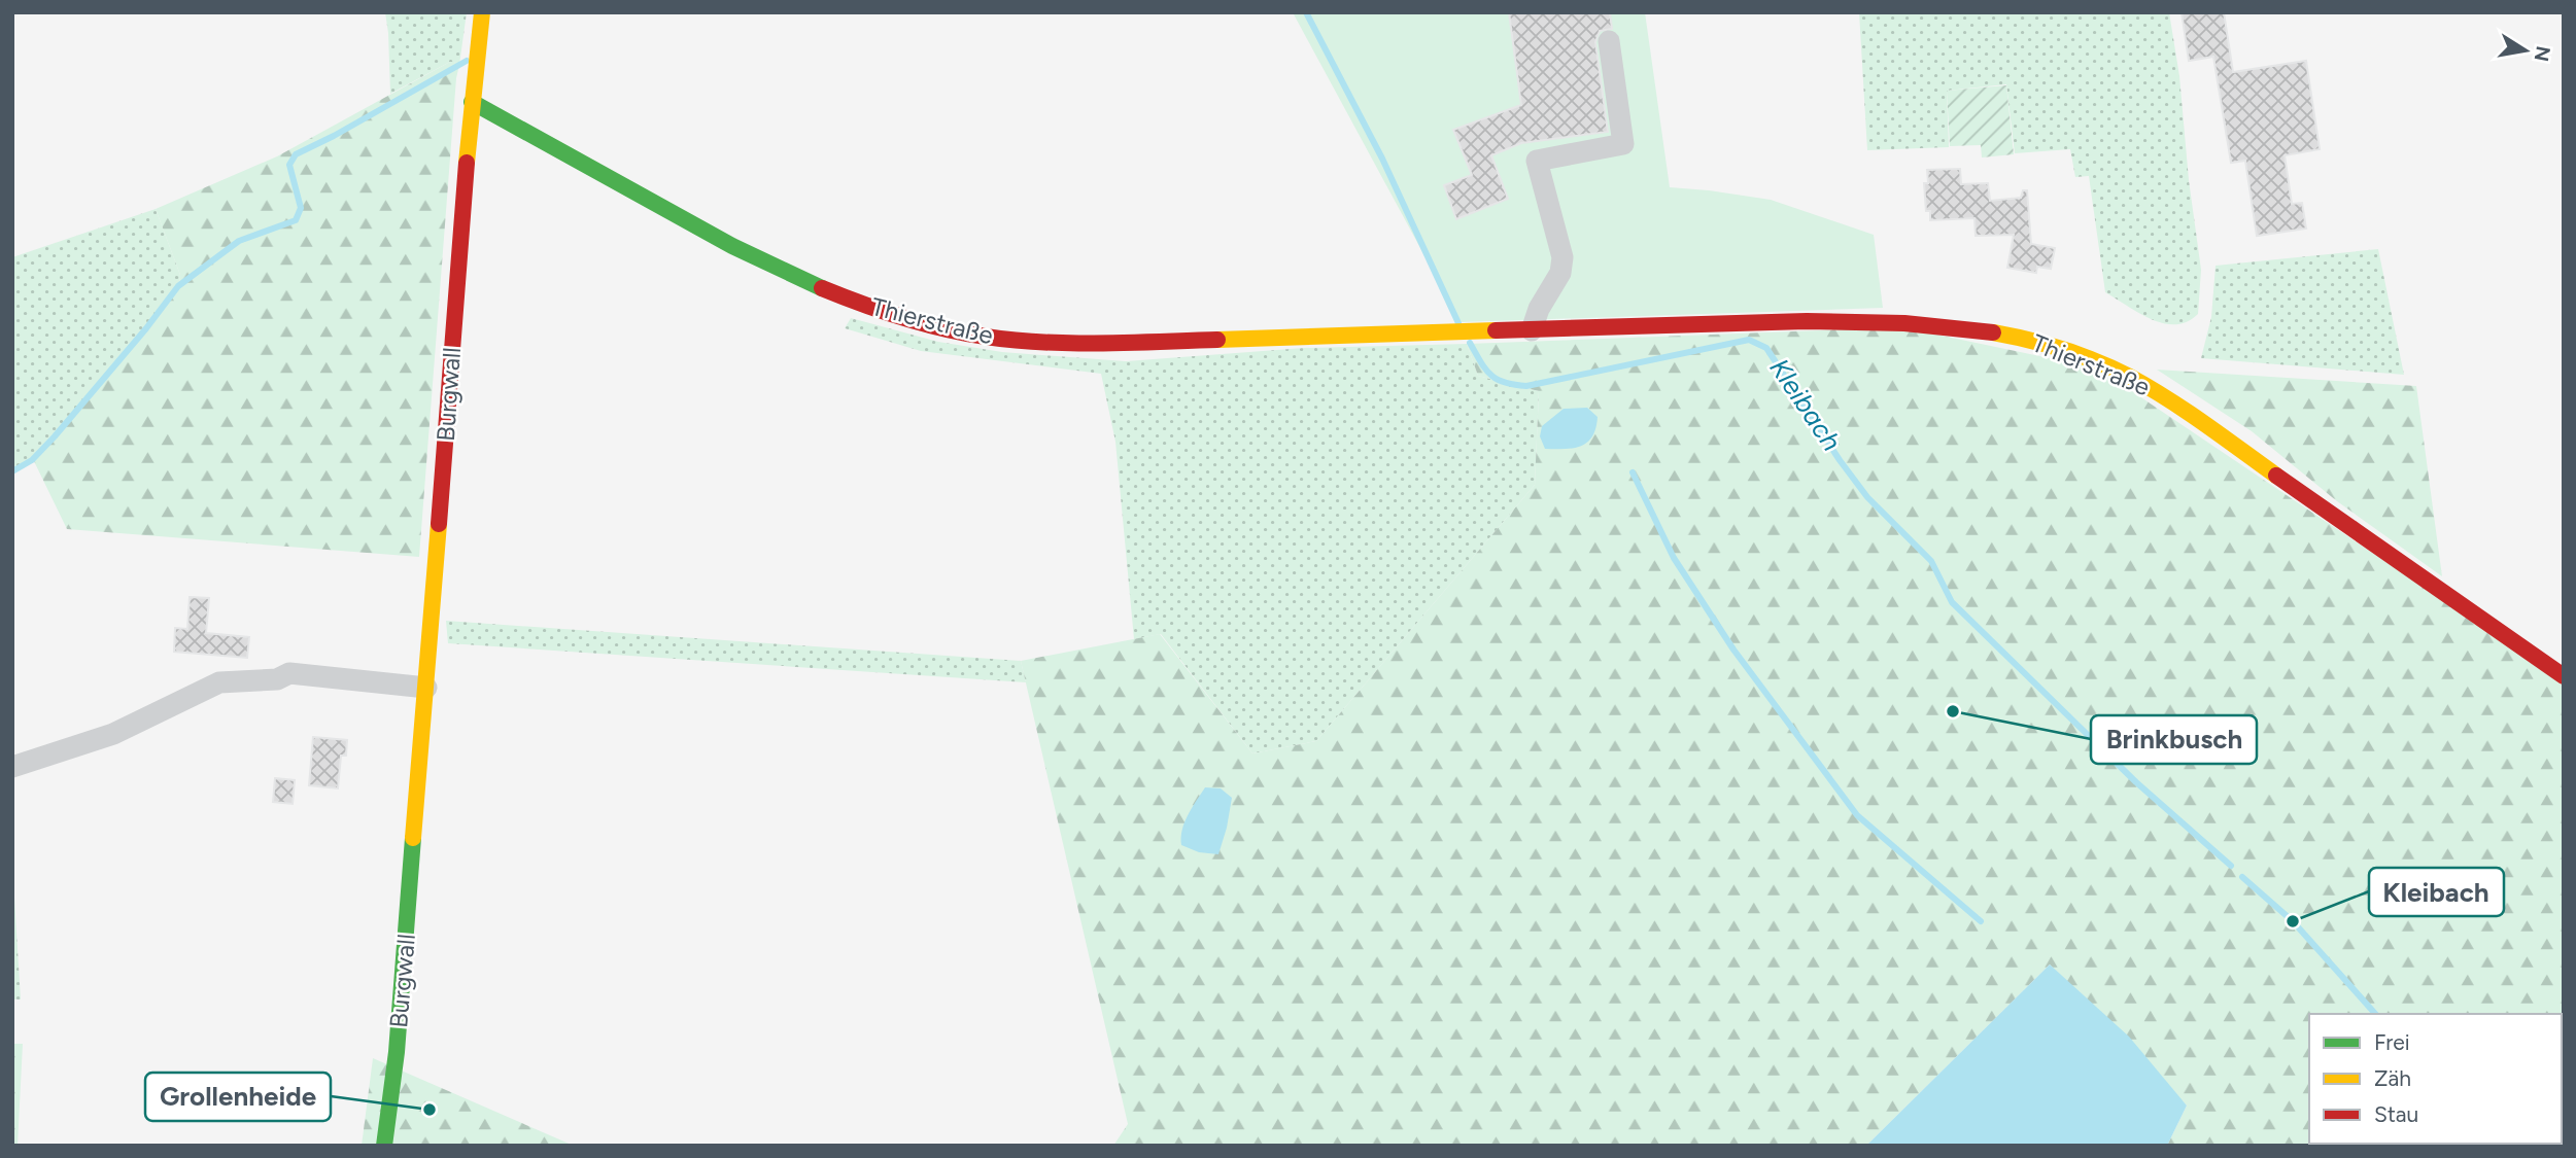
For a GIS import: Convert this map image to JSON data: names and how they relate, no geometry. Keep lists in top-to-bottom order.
{
  "streets": {
    "street": ["Thierstraße", "Burgwall"]
  },
  "crossings": [
    ["Thierstraße", "Burgwall"]
  ],
  "water": ["Kleibach"],
  "places": ["Brinkbusch", "Kleibach", "Grollenheide"],
  "legend": ["Frei", "Zäh", "Stau"],
  "north": "right"
}
